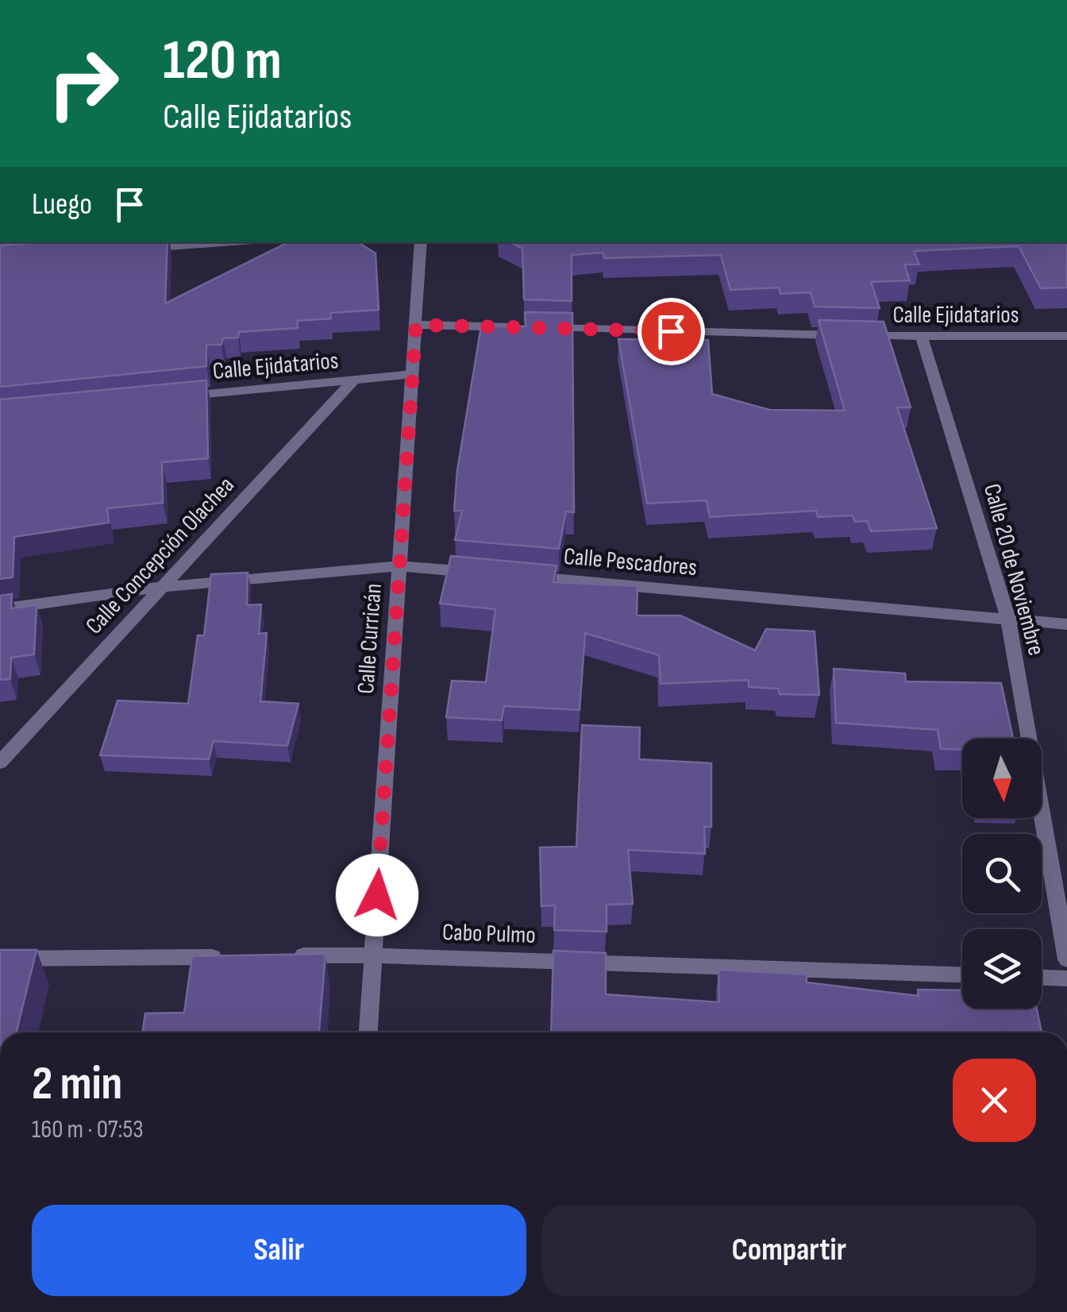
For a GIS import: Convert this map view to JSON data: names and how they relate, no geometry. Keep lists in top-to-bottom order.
{
  "streets": {
    "street": [
      "Calle Ejidatarios",
      "Calle Concepción Olachea",
      "Calle Pescadores",
      "Calle 20 de Noviembre",
      "Calle Curricán",
      "Cabo Pulmo"
    ]
  },
  "crossings": [
    ["Calle Ejidatarios", "Calle Concepción Olachea"],
    ["Calle Ejidatarios", "Calle 20 de Noviembre"],
    ["Calle Ejidatarios", "Calle Curricán"],
    ["Calle Pescadores", "Calle 20 de Noviembre"],
    ["Calle Curricán", "Cabo Pulmo"]
  ],
  "north": "bottom",
  "page": {
    "turn": ["120 m", "Calle Ejidatarios"],
    "then": "Luego",
    "heading": ["2 min", "160 m · 07:53"],
    "buttons": ["Salir", "Compartir"]
  }
}
